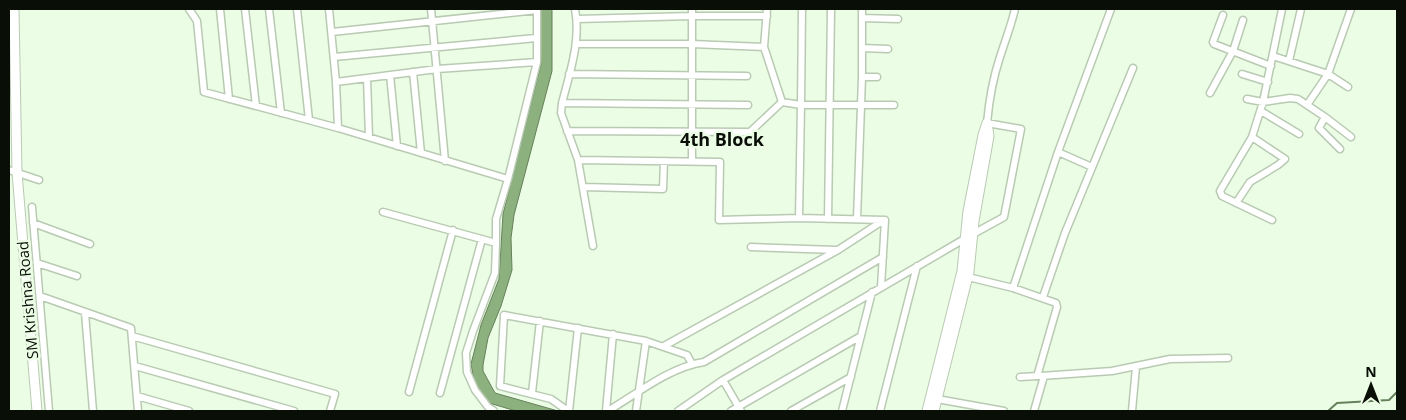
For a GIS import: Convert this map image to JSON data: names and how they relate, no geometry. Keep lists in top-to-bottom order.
{
  "streets": {
    "street": ["SM Krishna Road"]
  },
  "districts": ["4th Block"],
  "north": "top"
}
